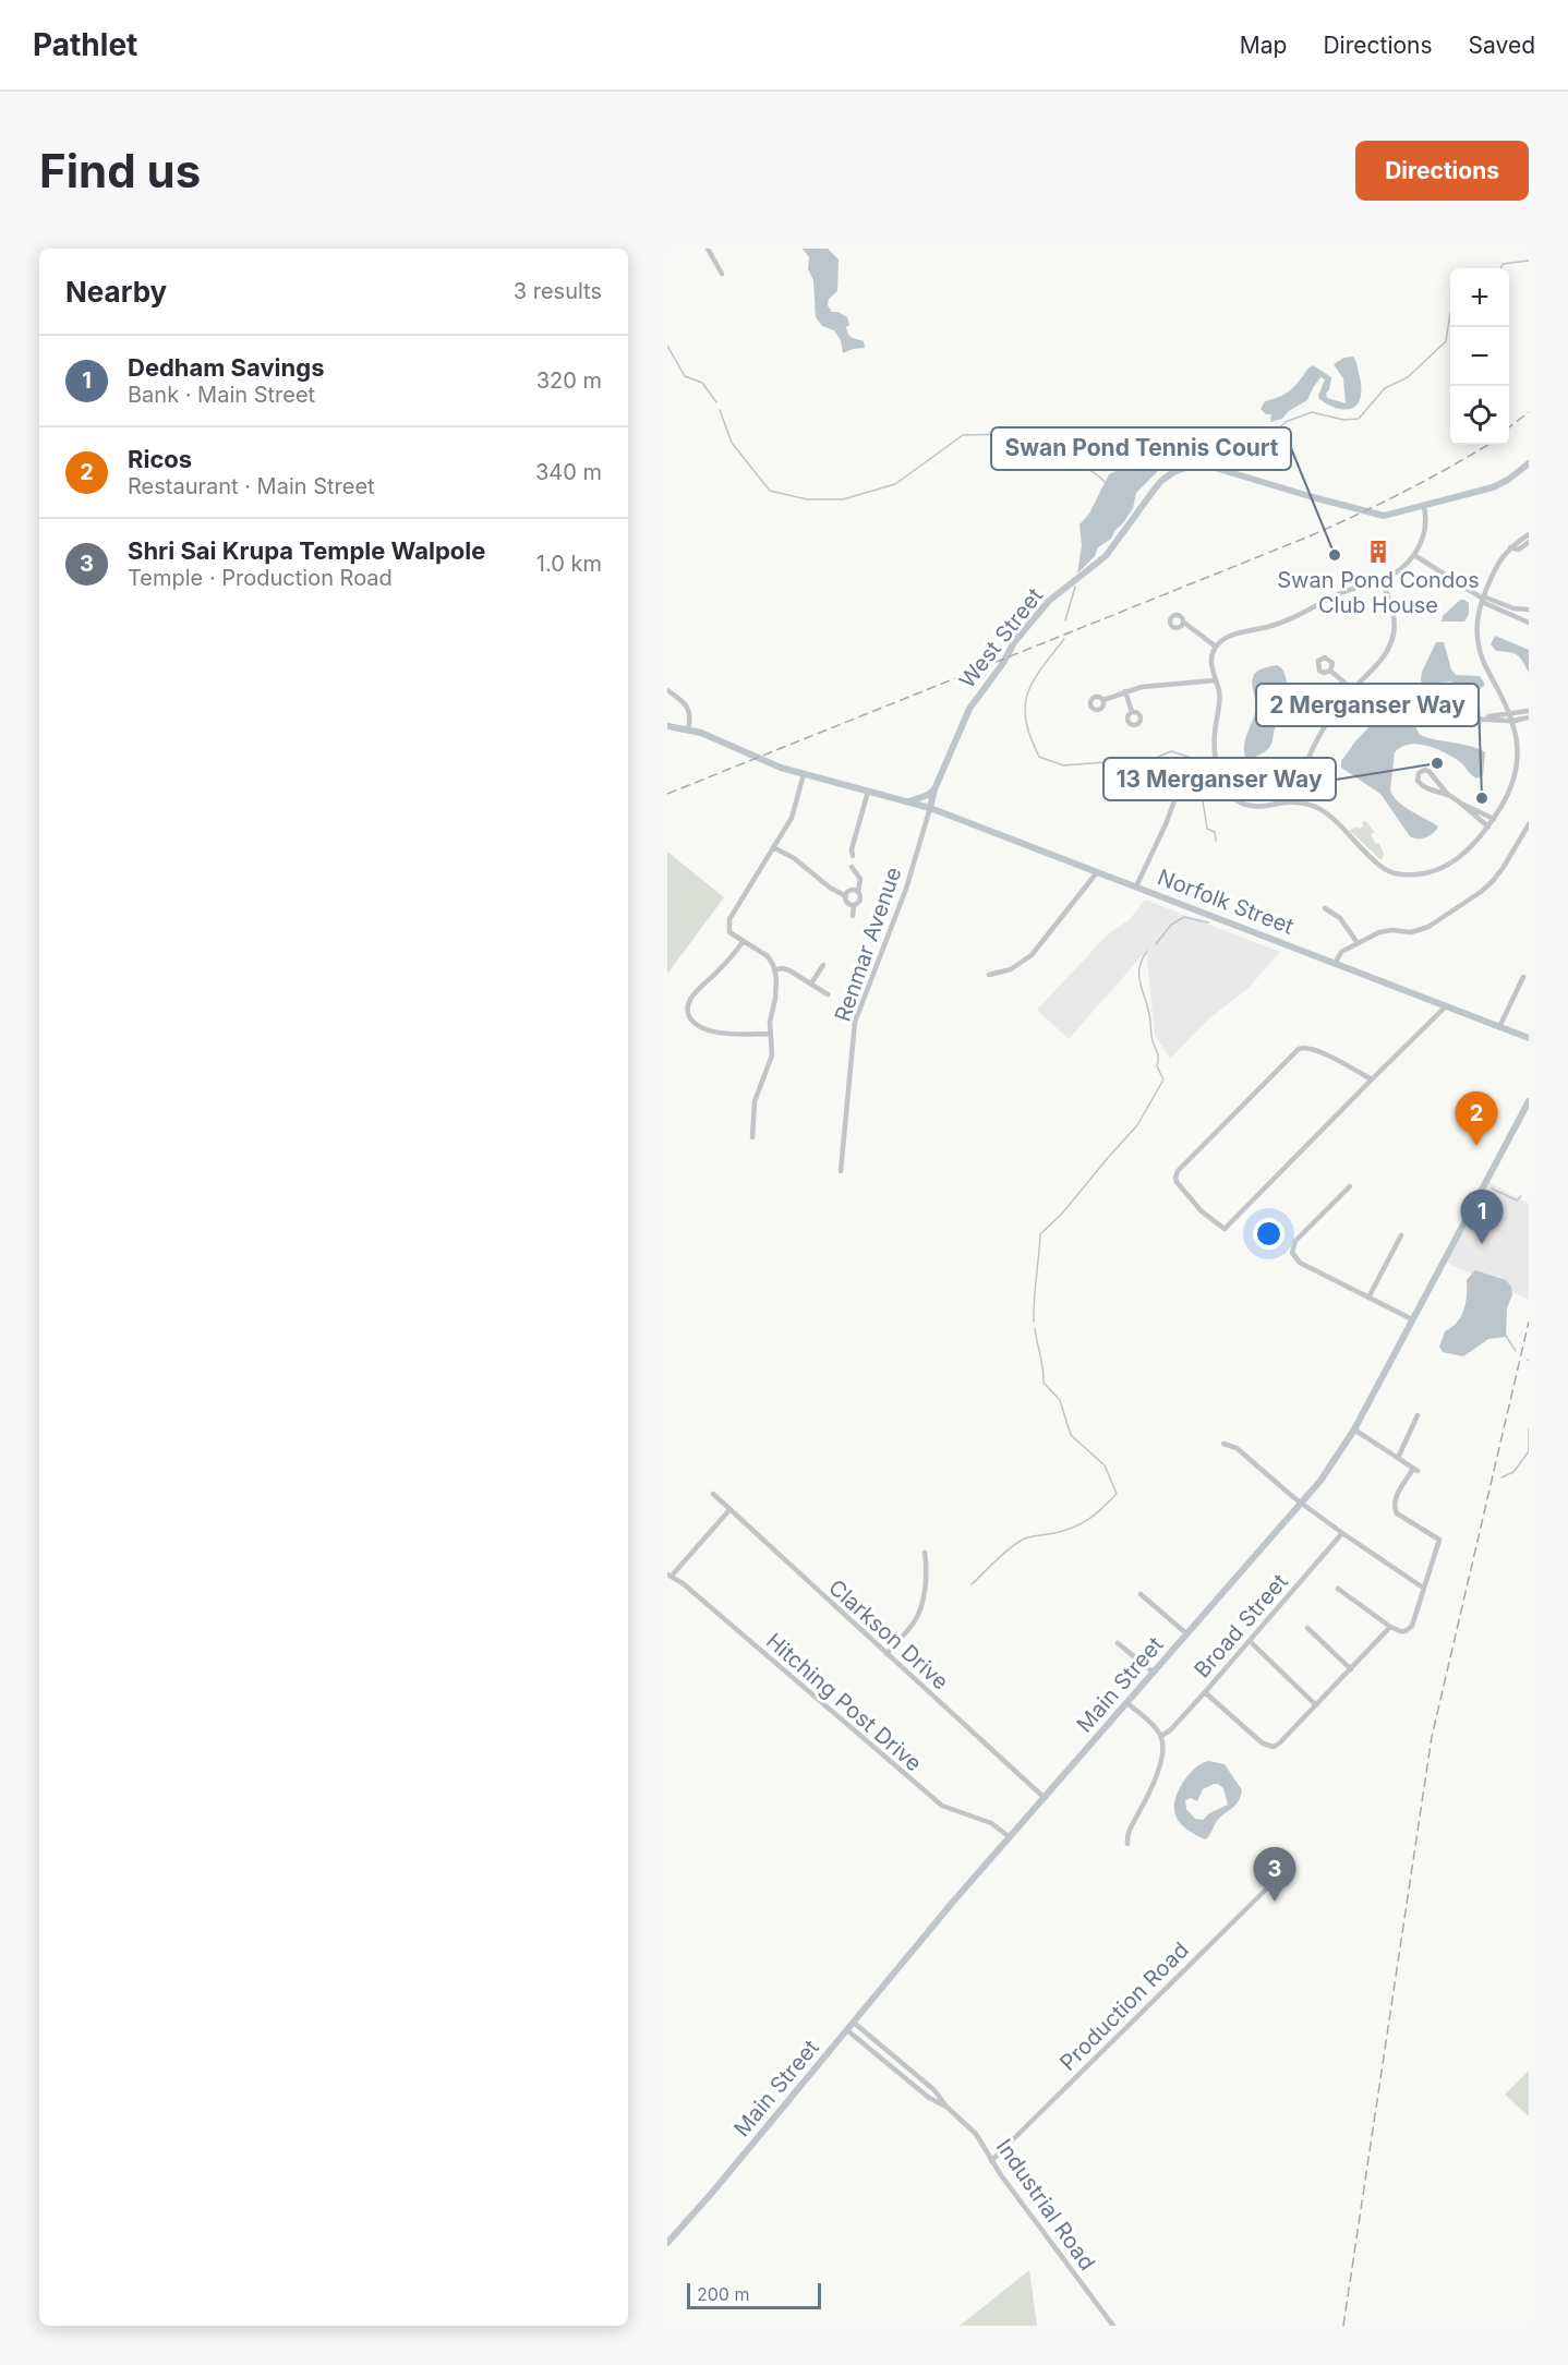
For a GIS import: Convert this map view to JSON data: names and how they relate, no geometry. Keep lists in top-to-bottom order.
{
  "streets": {
    "main road": ["West Street", "Norfolk Street", "Main Street"],
    "street": [
      "Renmar Avenue",
      "Broad Street",
      "Clarkson Drive",
      "Hitching Post Drive",
      "Production Road",
      "Industrial Road"
    ]
  },
  "crossings": [
    ["West Street", "Norfolk Street"],
    ["West Street", "Renmar Avenue"],
    ["Norfolk Street", "Renmar Avenue"],
    ["Clarkson Drive", "Main Street"],
    ["Main Street", "Hitching Post Drive"],
    ["Main Street", "Industrial Road"],
    ["Production Road", "Industrial Road"]
  ],
  "places": {
    "building": ["Swan Pond Condos Club House"],
    "other": ["Swan Pond Tennis Court", "13 Merganser Way", "2 Merganser Way"]
  },
  "scale_bar": "200 m",
  "page": {
    "header": "Pathlet",
    "nav": ["Map", "Directions", "Saved"],
    "buttons": "Directions",
    "title": "Find us",
    "heading": ["Nearby", "3 results"],
    "map_buttons": ["+", "−"],
    "list": [
      {
        "mark": "1",
        "name": "Dedham Savings",
        "note": "Bank · Main Street",
        "value": "320 m"
      },
      {
        "mark": "2",
        "name": "Ricos",
        "note": "Restaurant · Main Street",
        "value": "340 m"
      },
      {
        "mark": "3",
        "name": "Shri Sai Krupa Temple Walpole",
        "note": "Temple · Production Road",
        "value": "1.0 km"
      }
    ],
    "pins": ["2", "1", "3"],
    "scale": "200 m"
  }
}
